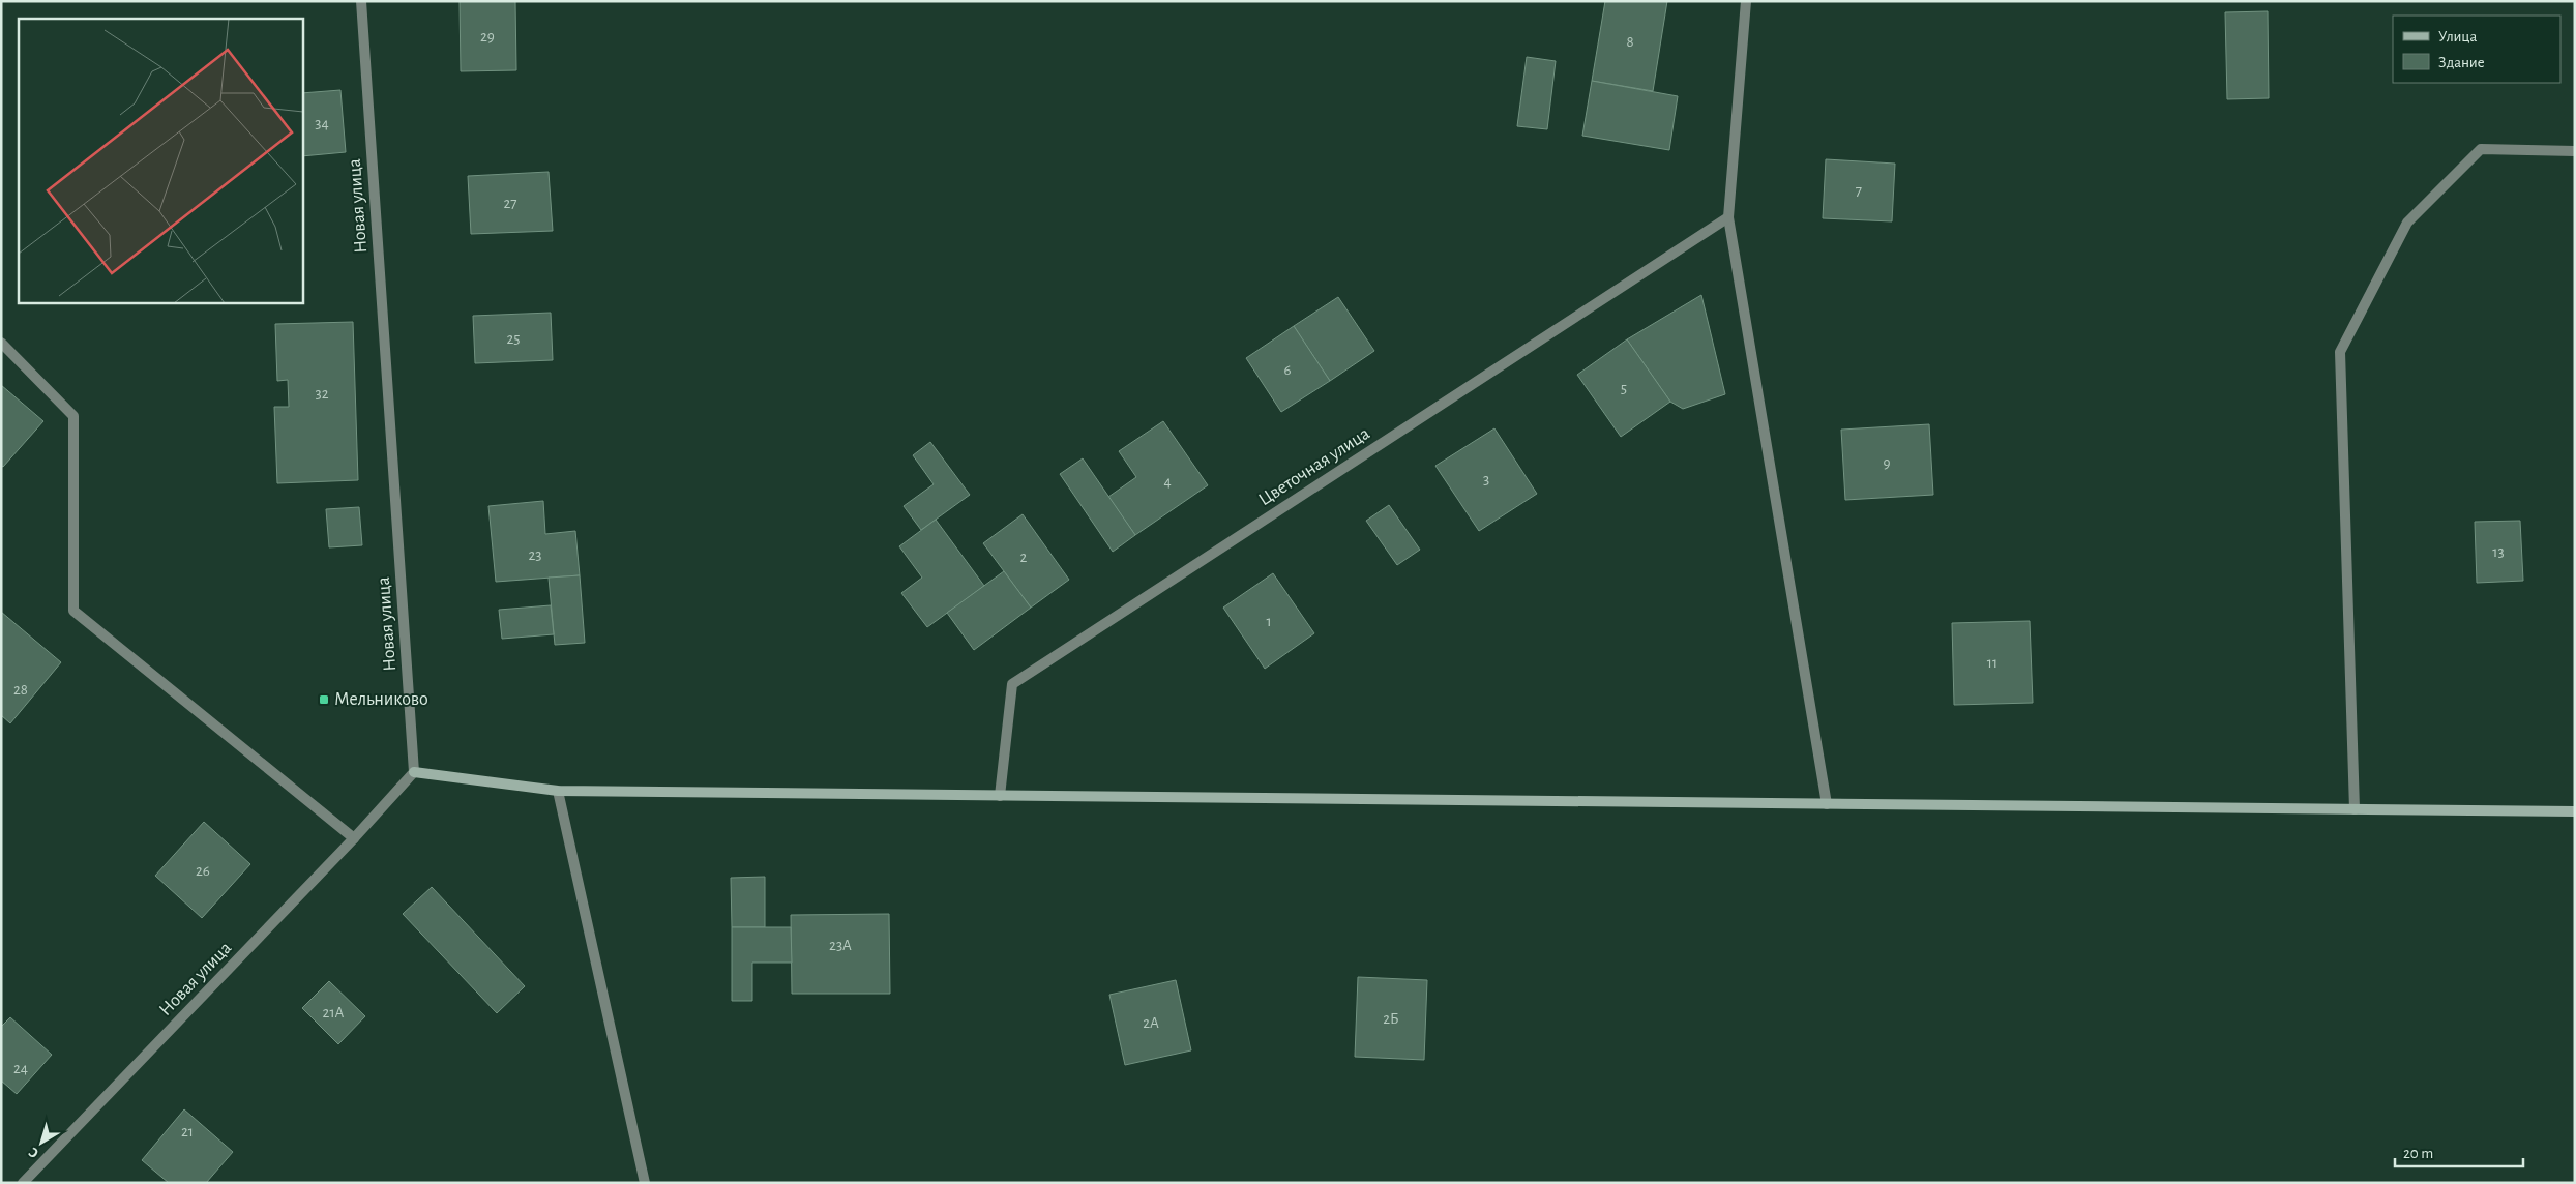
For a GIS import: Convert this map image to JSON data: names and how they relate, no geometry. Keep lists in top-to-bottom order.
{
  "streets": {
    "street": ["Новая улица", "Цветочная улица"]
  },
  "places": {
    "transit": ["Мельниково"]
  },
  "house_numbers": [
    "29",
    "8",
    "34",
    "7",
    "27",
    "25",
    "6",
    "5",
    "32",
    "9",
    "3",
    "4",
    "13",
    "23",
    "2",
    "1",
    "11",
    "28",
    "26",
    "23А",
    "21А",
    "2Б",
    "2А",
    "24",
    "21"
  ],
  "legend": ["Улица", "Здание"],
  "scale_bar": "20 m",
  "north": "bottom left"
}
